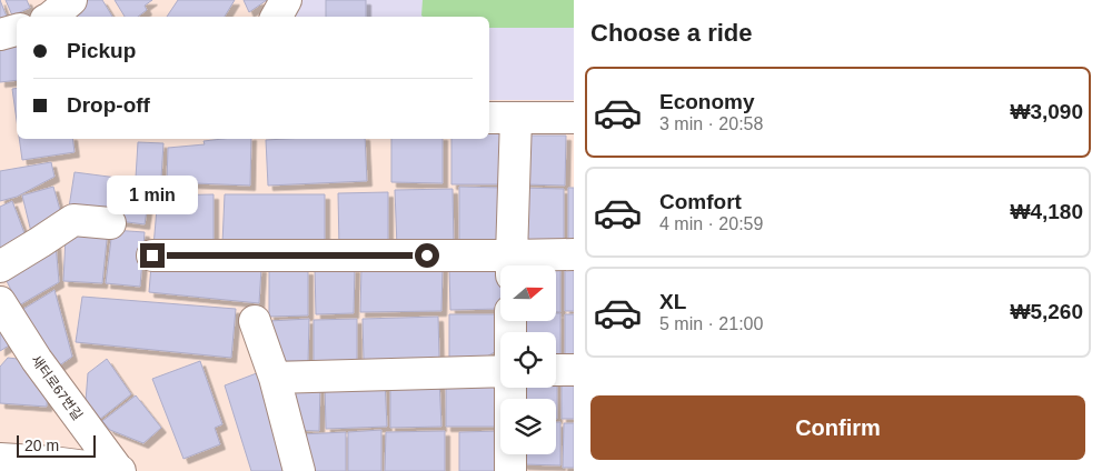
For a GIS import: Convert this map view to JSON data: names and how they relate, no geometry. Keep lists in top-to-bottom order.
{
  "streets": {
    "street": ["새터로67번길"]
  },
  "scale_bar": "20 m",
  "north": "right",
  "page": {
    "heading": "Choose a ride",
    "banner": ["Pickup", "Drop-off"],
    "list": [
      {
        "name": "Economy",
        "note": "3 min · 20:58",
        "value": "₩3,090"
      },
      {
        "name": "Comfort",
        "note": "4 min · 20:59",
        "value": "₩4,180"
      },
      {
        "name": "XL",
        "note": "5 min · 21:00",
        "value": "₩5,260"
      }
    ],
    "bubble": "1 min",
    "buttons": "Confirm",
    "scale": "20 m"
  }
}
